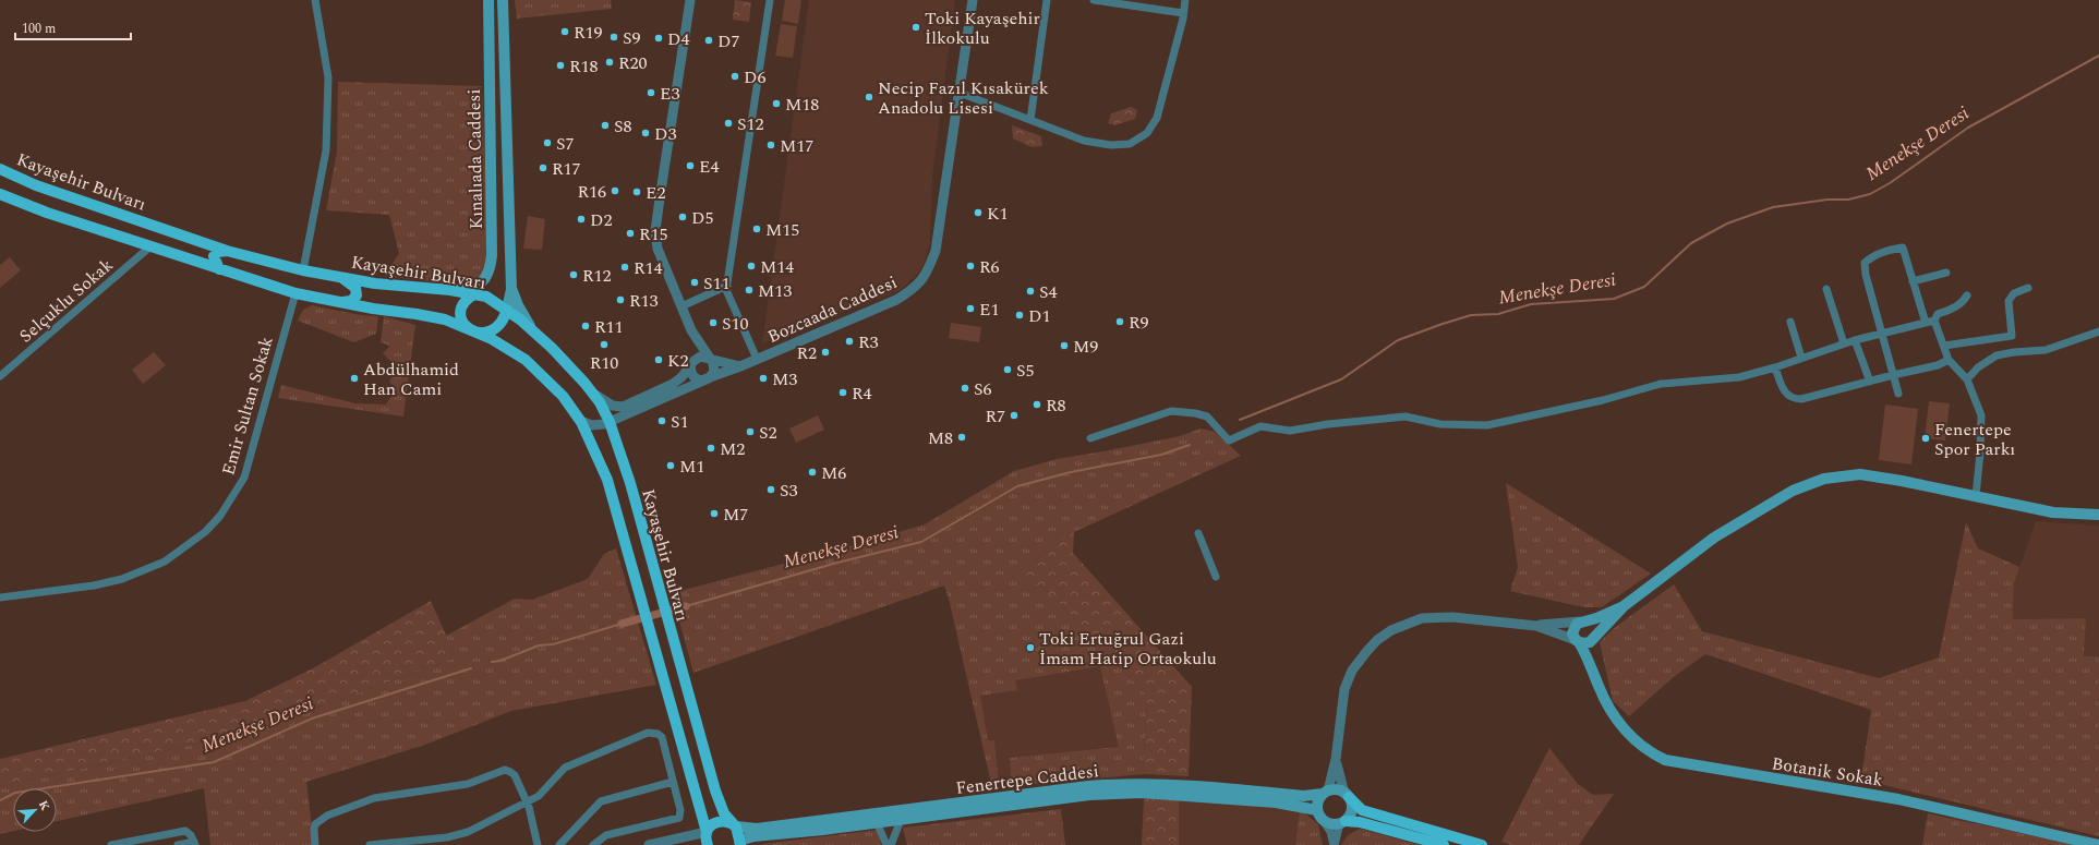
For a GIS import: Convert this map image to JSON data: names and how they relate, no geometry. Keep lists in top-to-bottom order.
{
  "streets": {
    "main road": [
      "Kınalıada Caddesi",
      "Kayaşehir Bulvarı",
      "Botanik Sokak",
      "Fenertepe Caddesi"
    ],
    "street": ["Selçuklu Sokak", "Bozcaada Caddesi", "Emir Sultan Sokak"]
  },
  "crossings": [
    ["Kınalıada Caddesi", "Kayaşehir Bulvarı"],
    ["Kayaşehir Bulvarı", "Selçuklu Sokak"],
    ["Kayaşehir Bulvarı", "Bozcaada Caddesi"],
    ["Kayaşehir Bulvarı", "Emir Sultan Sokak"],
    ["Kayaşehir Bulvarı", "Fenertepe Caddesi"]
  ],
  "water": ["Menekşe Deresi"],
  "places": [
    "Toki Kayaşehir İlkokulu",
    "R19",
    "S9",
    "D4",
    "D7",
    "R20",
    "R18",
    "D6",
    "E3",
    "Necip Fazıl Kısakürek Anadolu Lisesi",
    "M18",
    "S12",
    "S8",
    "D3",
    "S7",
    "M17",
    "E4",
    "R17",
    "R16",
    "E2",
    "K1",
    "D5",
    "D2",
    "M15",
    "R15",
    "M14",
    "R6",
    "R14",
    "R12",
    "S11",
    "M13",
    "S4",
    "R13",
    "E1",
    "D1",
    "R9",
    "S10",
    "R11",
    "R3",
    "R10",
    "M9",
    "R2",
    "K2",
    "S5",
    "Abdülhamid Han Cami",
    "M3",
    "S6",
    "R4",
    "R8",
    "R7",
    "S1",
    "S2",
    "M8",
    "Fenertepe Spor Parkı",
    "M2",
    "M1",
    "M6",
    "S3",
    "M7",
    "Toki Ertuğrul Gazi İmam Hatip Ortaokulu"
  ],
  "scale_bar": "100 m",
  "north": "top right"
}
